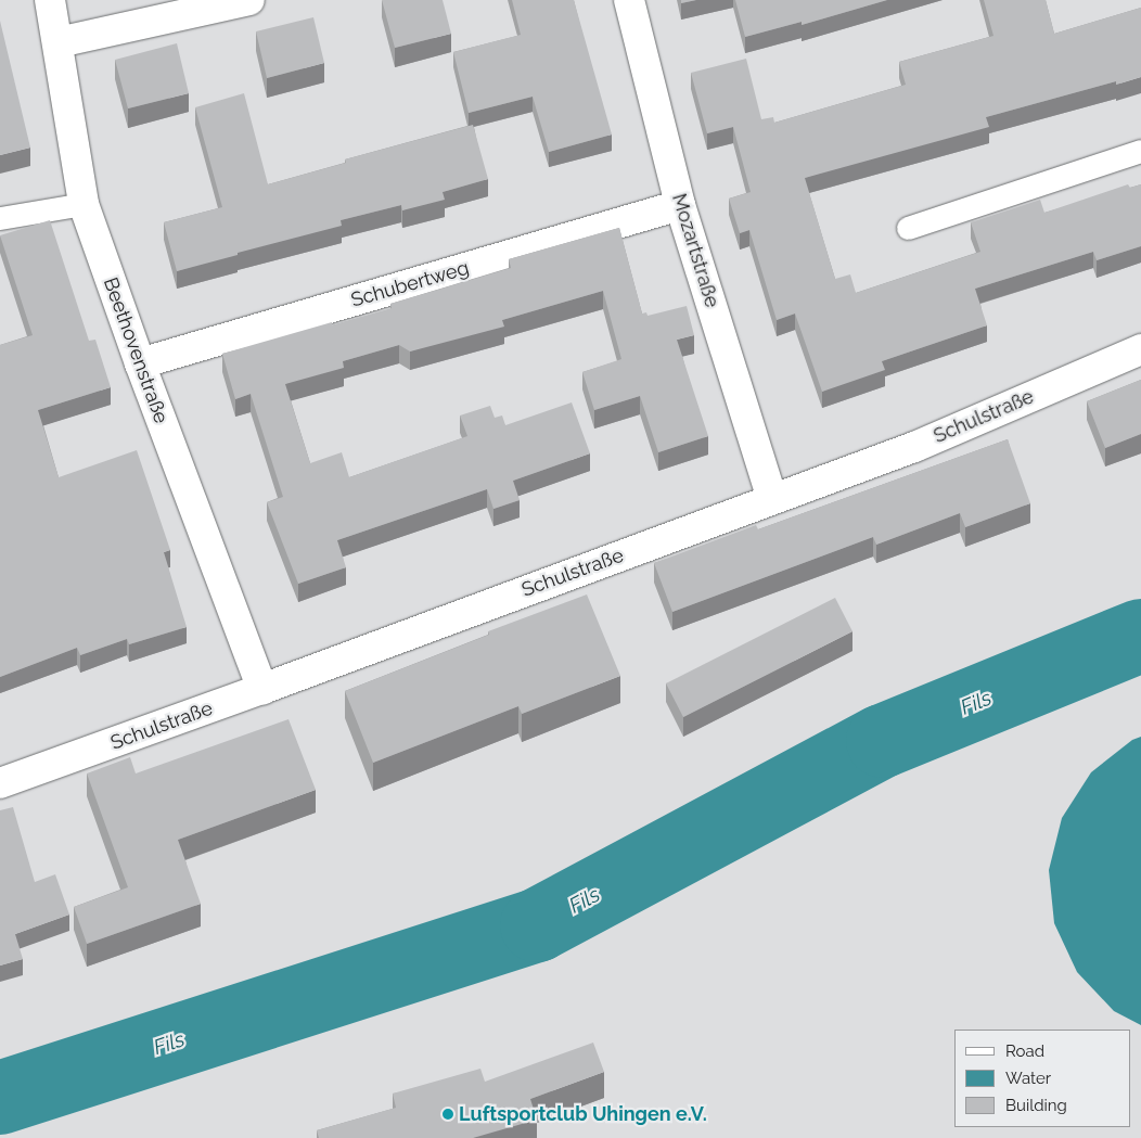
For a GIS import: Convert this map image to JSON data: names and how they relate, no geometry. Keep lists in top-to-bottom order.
{
  "streets": {
    "street": [
      "Mozartstraße",
      "Schubertweg",
      "Beethovenstraße",
      "Schulstraße"
    ]
  },
  "crossings": [
    ["Mozartstraße", "Schubertweg"],
    ["Mozartstraße", "Schulstraße"],
    ["Schubertweg", "Beethovenstraße"],
    ["Beethovenstraße", "Schulstraße"]
  ],
  "water": ["Fils"],
  "places": ["Luftsportclub Uhingen e.V."],
  "legend": ["Road", "Water", "Building"]
}
